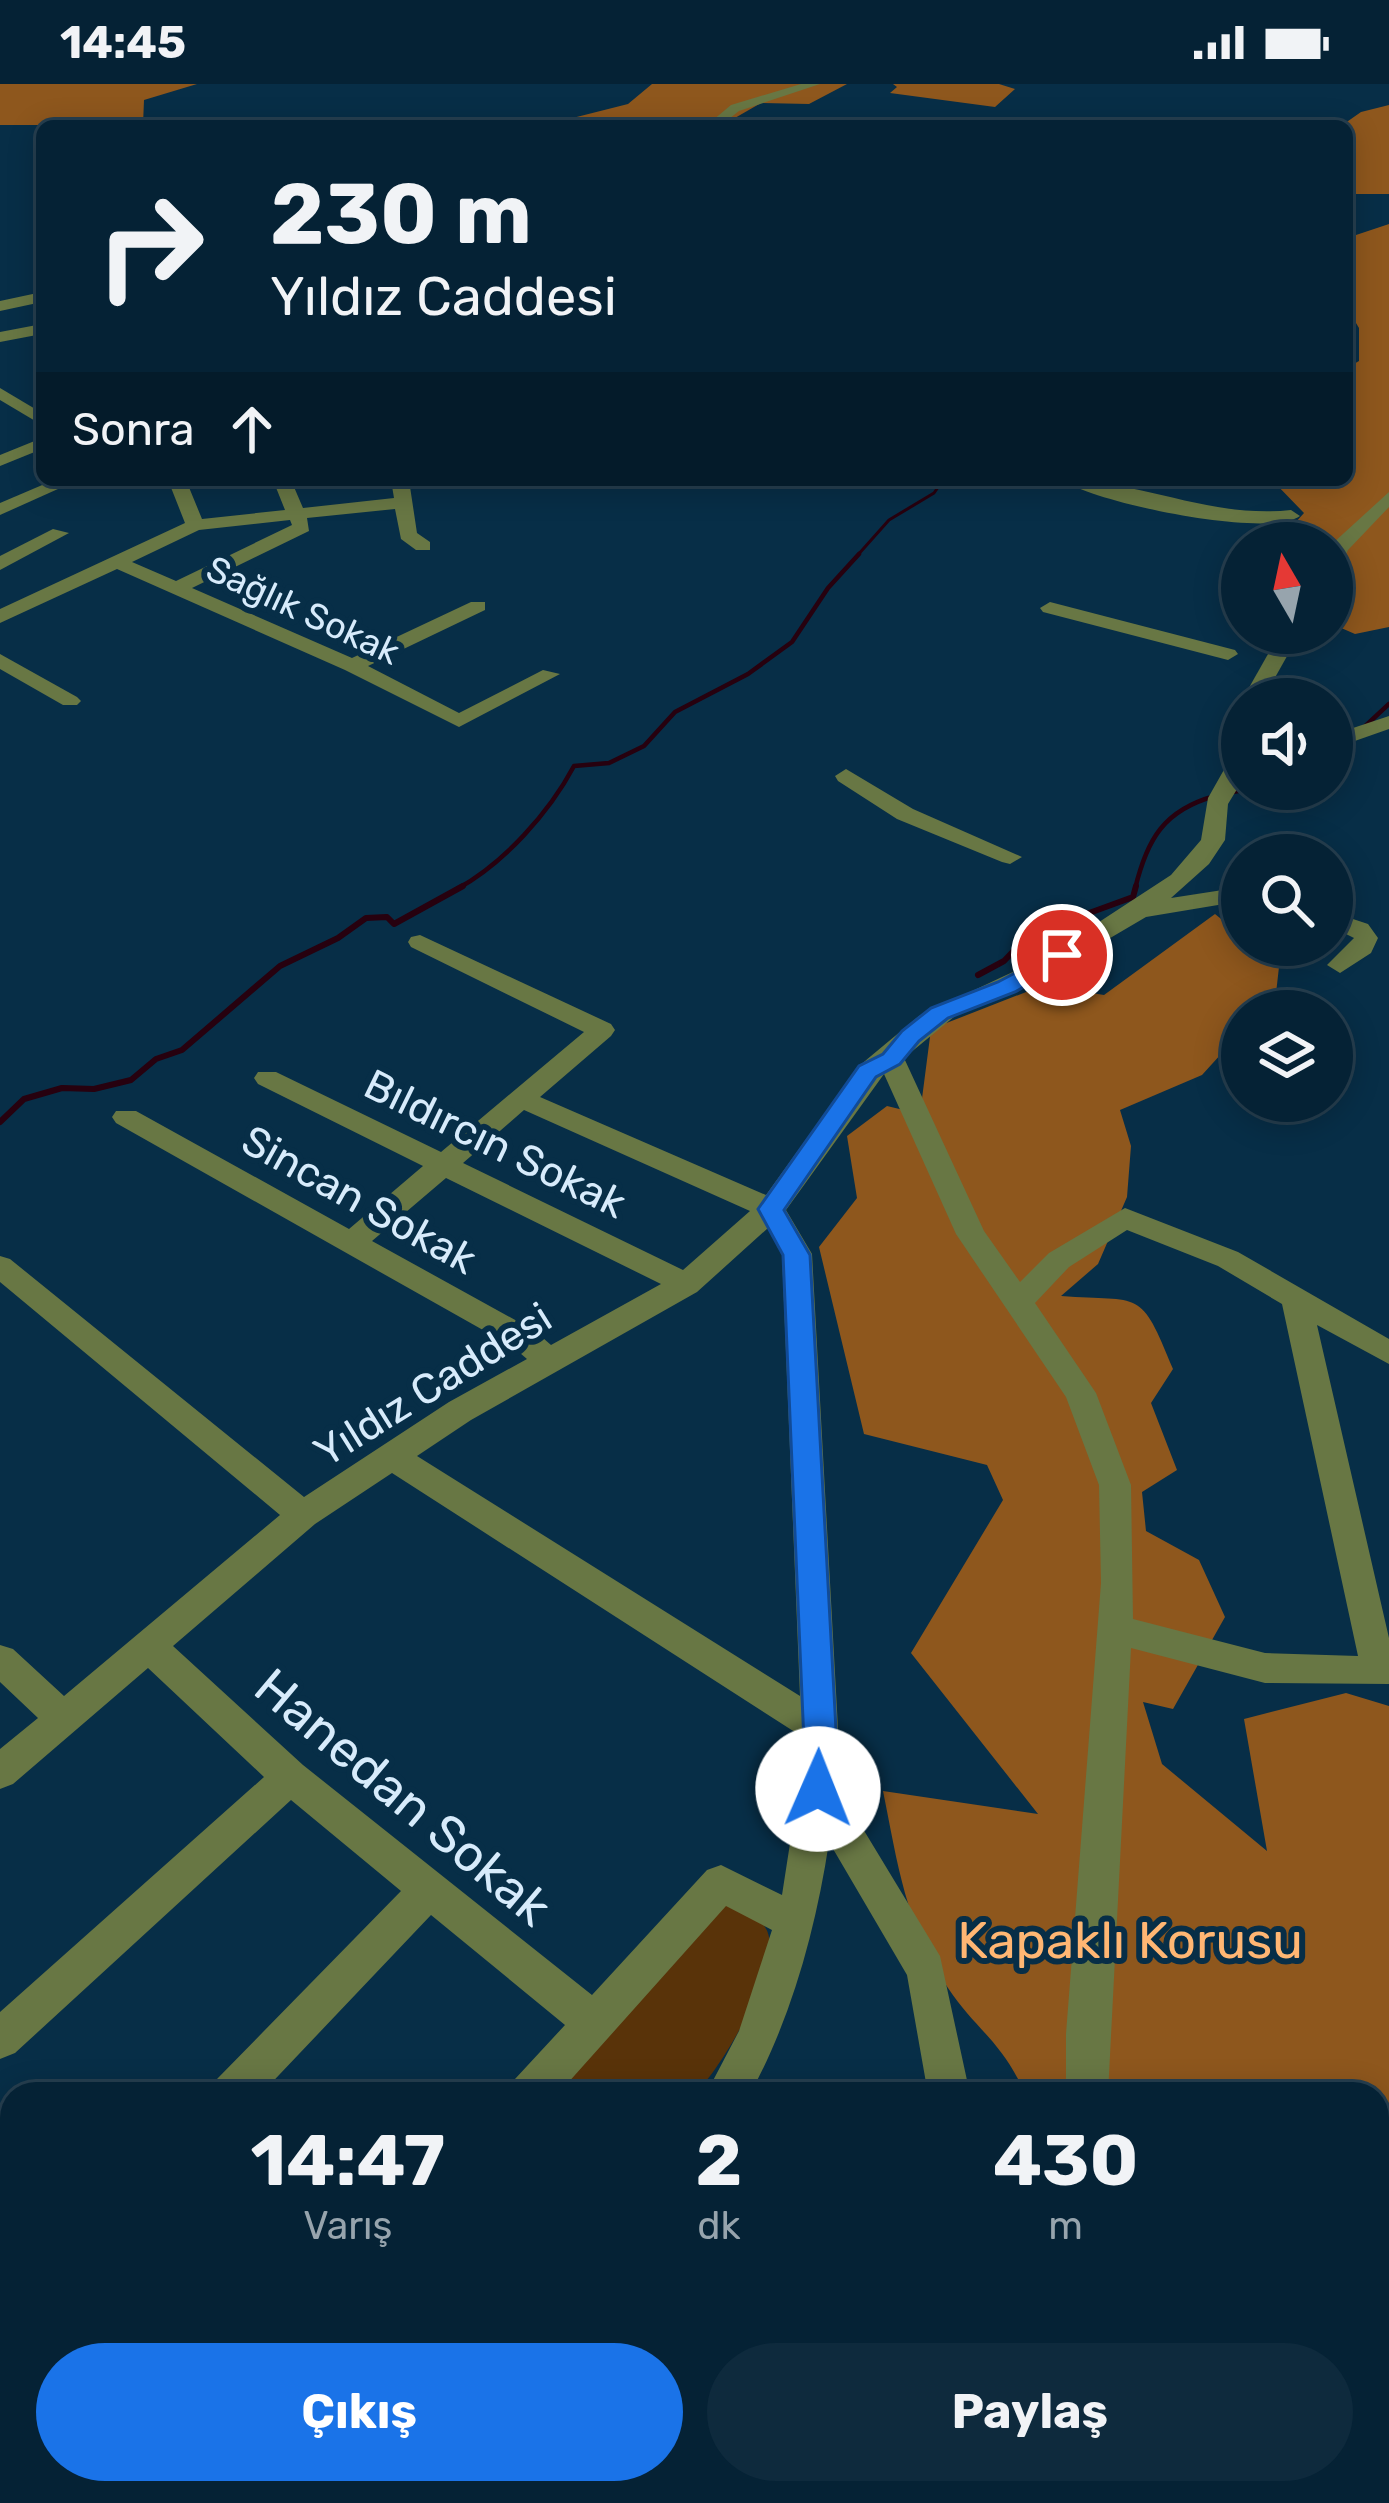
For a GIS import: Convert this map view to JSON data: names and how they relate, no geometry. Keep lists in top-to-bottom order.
{
  "streets": {
    "street": [
      "Sağlık Sokak",
      "Bıldırcın Sokak",
      "Sincan Sokak",
      "Yıldız Caddesi",
      "Hanedan Sokak"
    ]
  },
  "crossings": [
    ["Bıldırcın Sokak", "Yıldız Caddesi"],
    ["Sincan Sokak", "Yıldız Caddesi"],
    ["Yıldız Caddesi", "Hanedan Sokak"]
  ],
  "parks": ["Kapaklı Korusu"],
  "north": "top",
  "page": {
    "status": "14:45",
    "turn": ["230 m", "Yıldız Caddesi"],
    "then": "Sonra",
    "eta": [
      "14:47",
      "Varış",
      "2",
      "dk",
      "430",
      "m"
    ],
    "buttons": ["Çıkış", "Paylaş"]
  }
}
